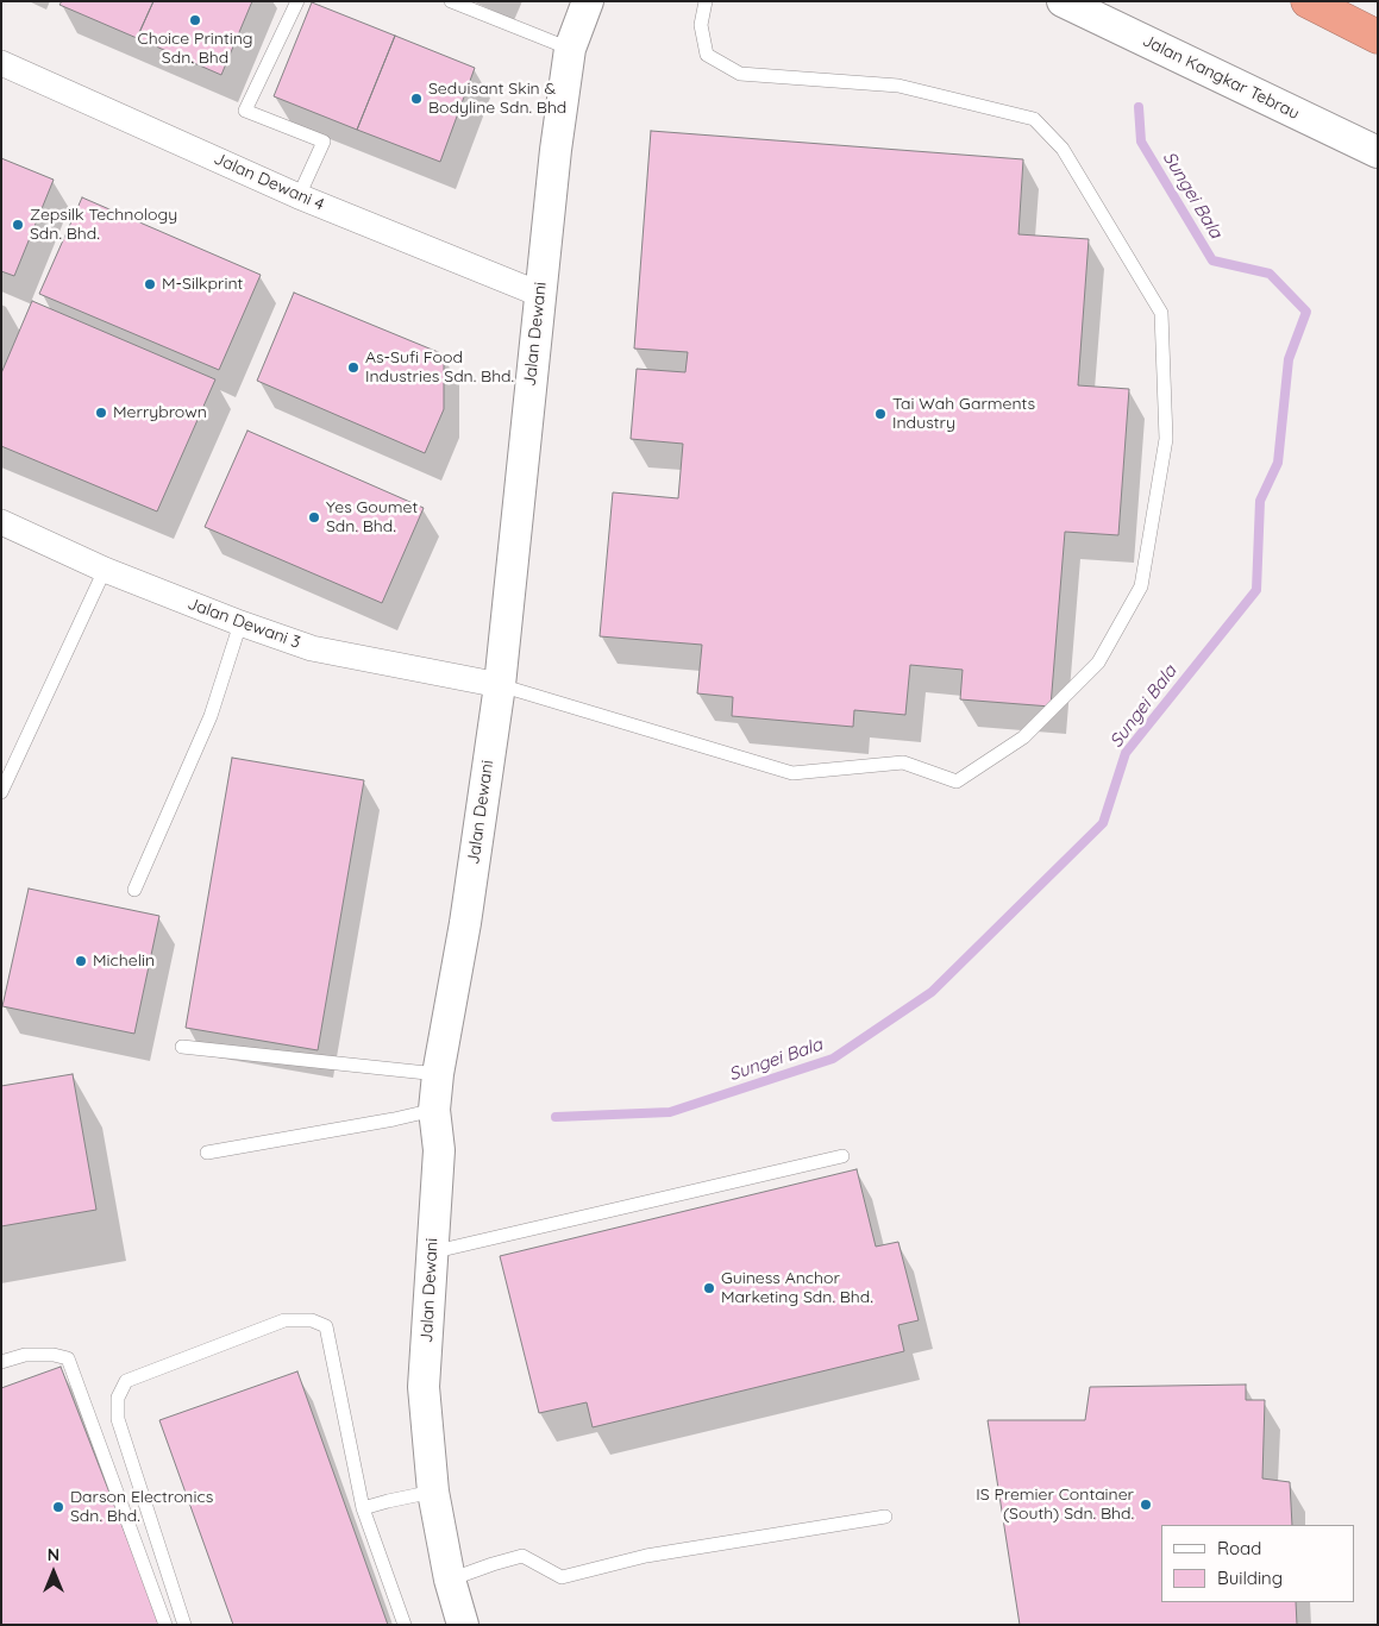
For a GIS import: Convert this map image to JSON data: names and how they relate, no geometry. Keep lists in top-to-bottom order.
{
  "streets": {
    "street": [
      "Jalan Kangkar Tebrau",
      "Jalan Dewani 4",
      "Jalan Dewani",
      "Jalan Dewani 3"
    ]
  },
  "crossings": [
    ["Jalan Dewani 4", "Jalan Dewani"],
    ["Jalan Dewani", "Jalan Dewani 3"]
  ],
  "water": ["Sungei Bala"],
  "places": [
    "Choice Printing Sdn. Bhd",
    "Seduisant Skin & Bodyline Sdn. Bhd",
    "Zepsilk Technology Sdn. Bhd.",
    "M-Silkprint",
    "As-Sufi Food Industries Sdn. Bhd.",
    "Merrybrown",
    "Tai Wah Garments Industry",
    "Yes Goumet Sdn. Bhd.",
    "Michelin",
    "Guiness Anchor Marketing Sdn. Bhd.",
    "IS Premier Container (South) Sdn. Bhd.",
    "Darson Electronics Sdn. Bhd."
  ],
  "legend": ["Road", "Building"],
  "north": "top"
}
